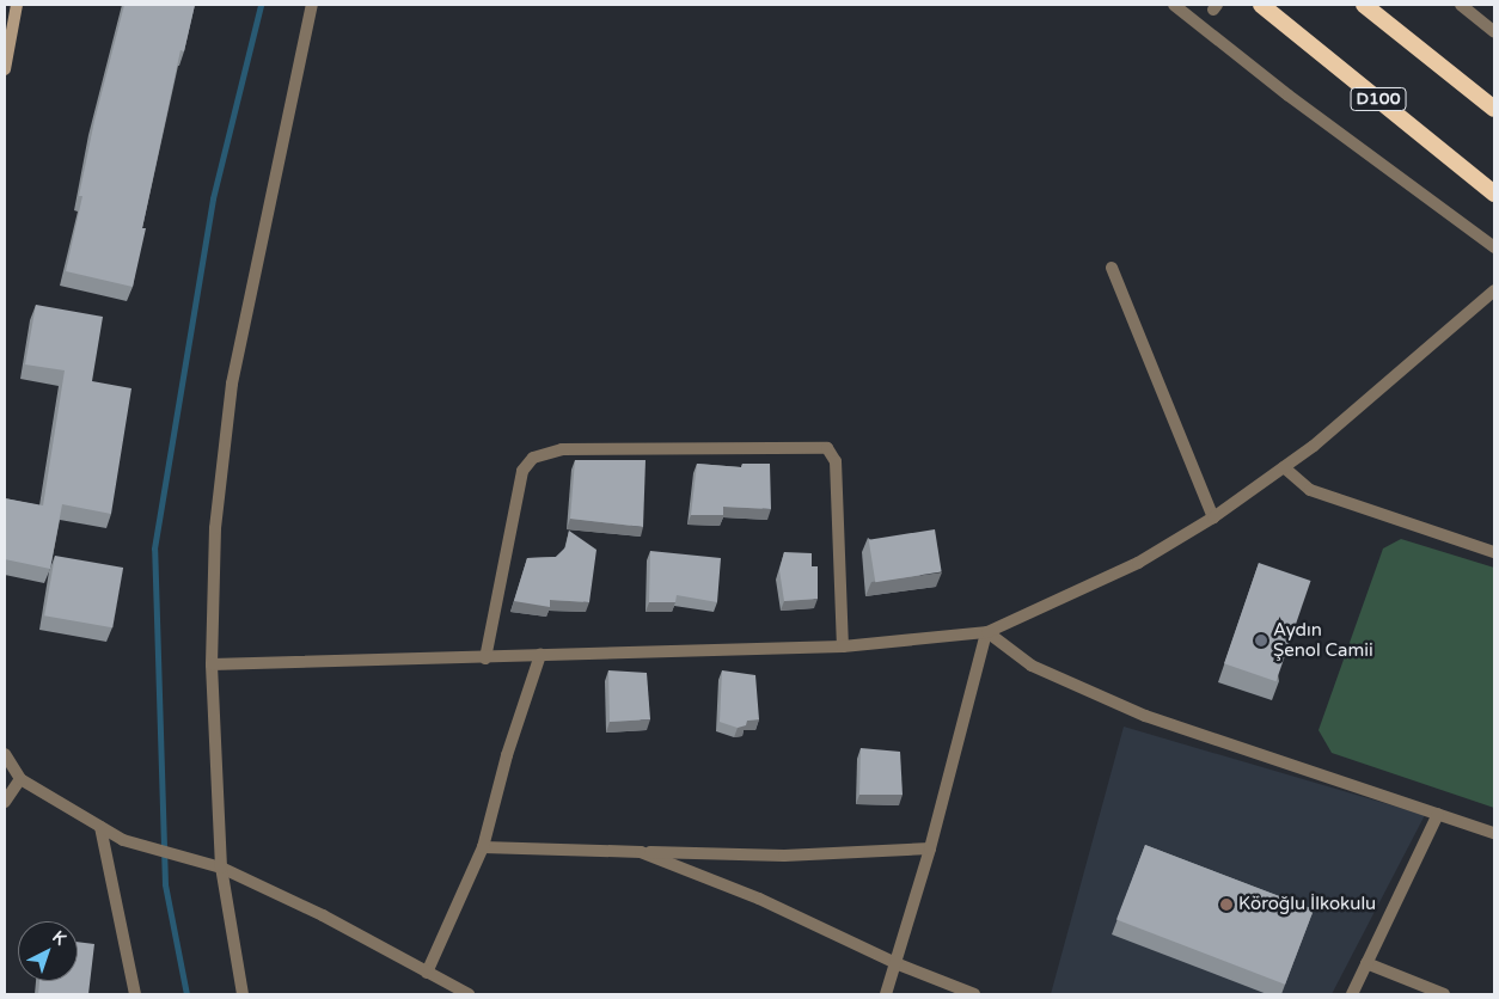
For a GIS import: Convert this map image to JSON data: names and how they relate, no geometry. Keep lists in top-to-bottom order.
{
  "streets": {
    "highway": ["D100"]
  },
  "places": ["Aydın Şenol Camii", "Köroğlu İlkokulu"],
  "north": "top right"
}
